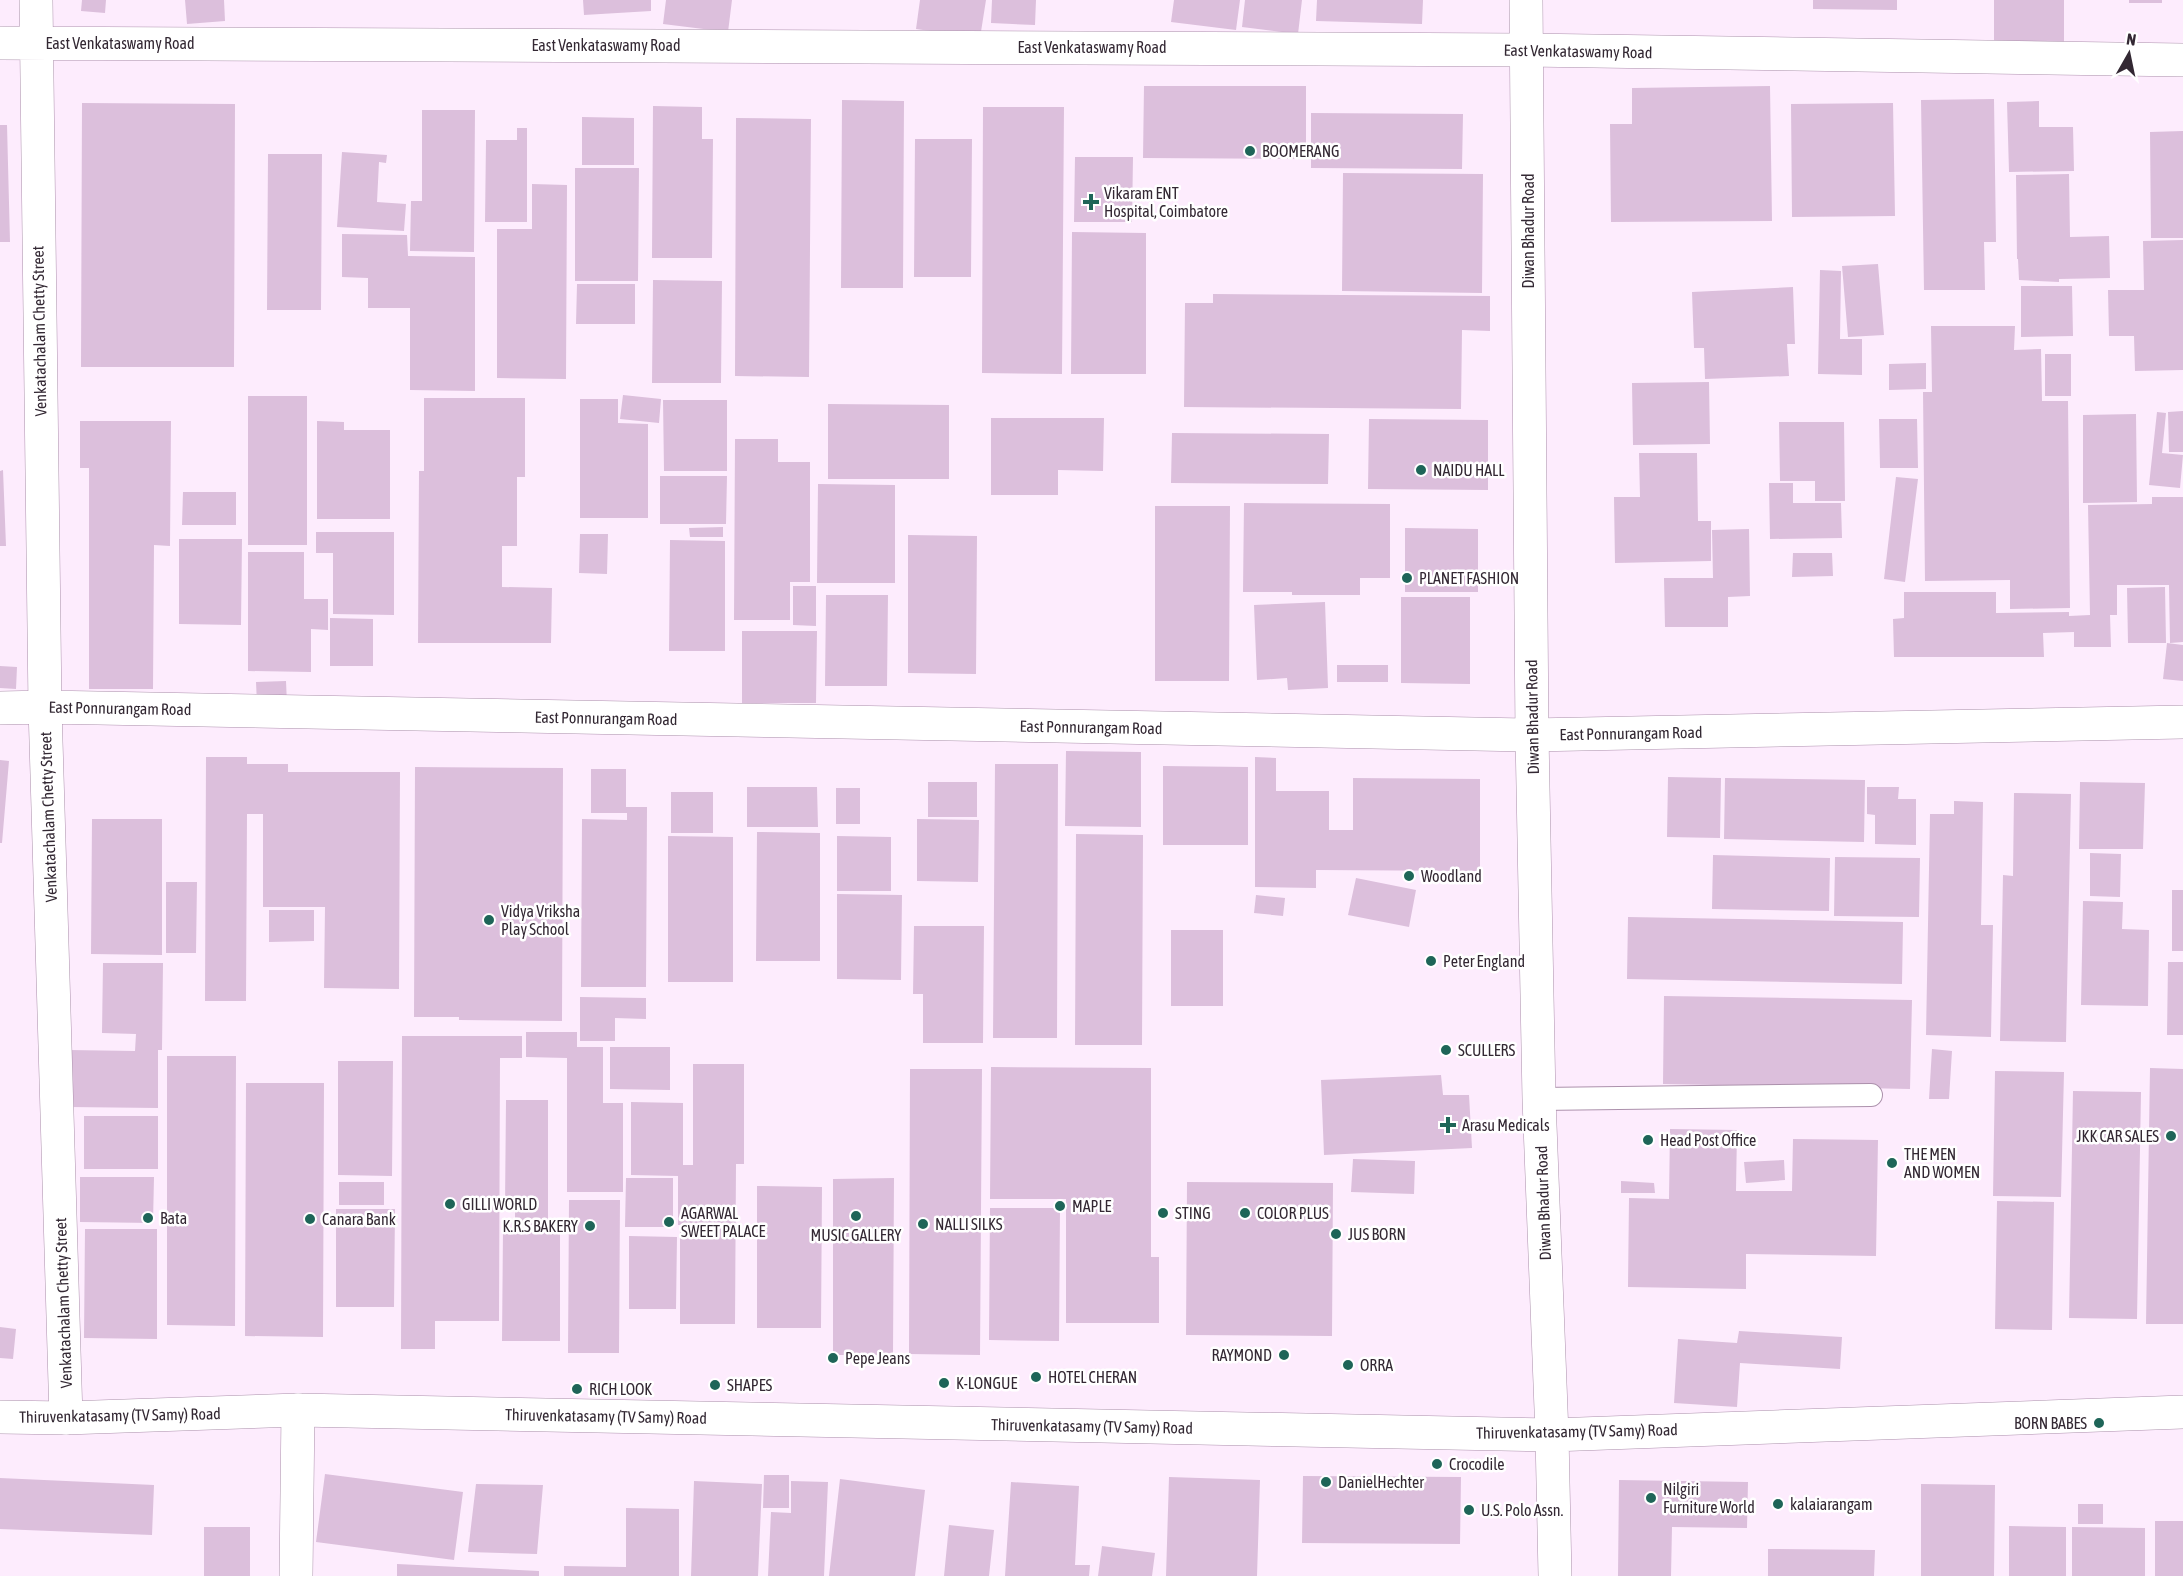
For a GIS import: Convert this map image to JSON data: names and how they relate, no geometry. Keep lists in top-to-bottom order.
{
  "streets": {
    "street": [
      "East Venkataswamy Road",
      "Diwan Bhadur Road",
      "Venkatachalam Chetty Street",
      "East Ponnurangam Road",
      "Thiruvenkatasamy (TV Samy) Road"
    ]
  },
  "crossings": [
    ["East Venkataswamy Road", "Diwan Bhadur Road"],
    ["East Venkataswamy Road", "Venkatachalam Chetty Street"],
    ["Diwan Bhadur Road", "East Ponnurangam Road"],
    ["Diwan Bhadur Road", "Thiruvenkatasamy (TV Samy) Road"],
    ["Venkatachalam Chetty Street", "East Ponnurangam Road"],
    ["Venkatachalam Chetty Street", "Thiruvenkatasamy (TV Samy) Road"]
  ],
  "places": {
    "other": [
      "BOOMERANG",
      "NAIDU HALL",
      "PLANET FASHION",
      "Woodland",
      "Vidya Vriksha Play School",
      "Peter England",
      "SCULLERS",
      "JKK CAR SALES",
      "Head Post Office",
      "THE MEN AND WOMEN",
      "GILLI WORLD",
      "MAPLE",
      "STING",
      "COLOR PLUS",
      "MUSIC GALLERY",
      "Bata",
      "Canara Bank",
      "AGARWAL SWEET PALACE",
      "NALLI SILKS",
      "K.R.S BAKERY",
      "JUS BORN",
      "RAYMOND",
      "Pepe Jeans",
      "ORRA",
      "HOTEL CHERAN",
      "K-LONGUE",
      "SHAPES",
      "RICH LOOK",
      "BORN BABES",
      "Crocodile",
      "DanielHechter",
      "Nilgiri Furniture World",
      "kalaiarangam",
      "U.S. Polo Assn."
    ],
    "health": ["Vikaram ENT Hospital, Coimbatore", "Arasu Medicals"]
  },
  "north": "top"
}
